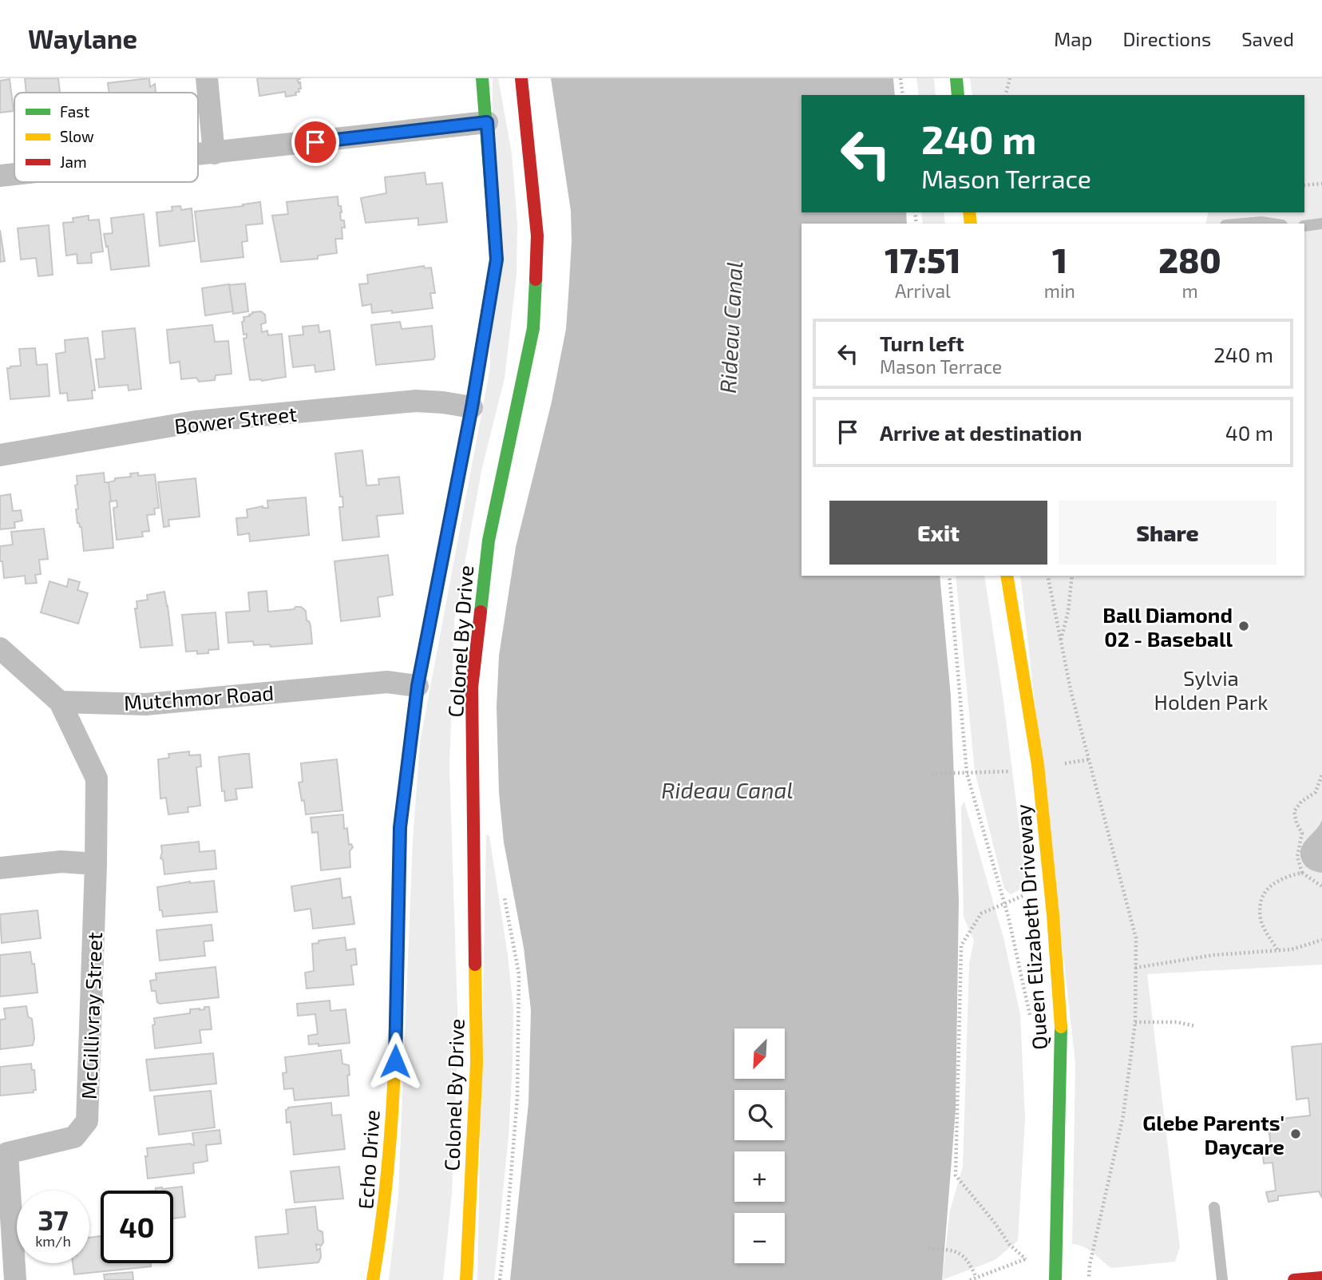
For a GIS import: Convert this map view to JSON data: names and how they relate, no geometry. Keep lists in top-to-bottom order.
{
  "streets": {
    "main road": ["Colonel By Drive", "Queen Elizabeth Driveway", "Echo Drive"],
    "street": ["Bower Street", "Mutchmor Road", "McGillivray Street"]
  },
  "crossings": [
    ["Bower Street", "Echo Drive"],
    ["Mutchmor Road", "McGillivray Street"],
    ["Mutchmor Road", "Echo Drive"]
  ],
  "water": ["Rideau Canal"],
  "parks": ["Sylvia Holden Park"],
  "places": ["Ball Diamond 02 - Baseball", "Glebe Parents' Daycare"],
  "legend": ["Fast", "Slow", "Jam"],
  "north": "bottom left",
  "page": {
    "header": "Waylane",
    "nav": ["Map", "Directions", "Saved"],
    "turn": ["240 m", "Mason Terrace"],
    "eta": [
      "17:51",
      "Arrival",
      "1",
      "min",
      "280",
      "m"
    ],
    "list": [
      {
        "name": "Turn left",
        "note": "Mason Terrace",
        "value": "240 m"
      },
      {
        "name": "Arrive at destination",
        "value": "40 m"
      }
    ],
    "buttons": ["Exit", "Share"],
    "map_buttons": ["+", "−"],
    "speed": "37 km/h",
    "limit": "40"
  }
}
